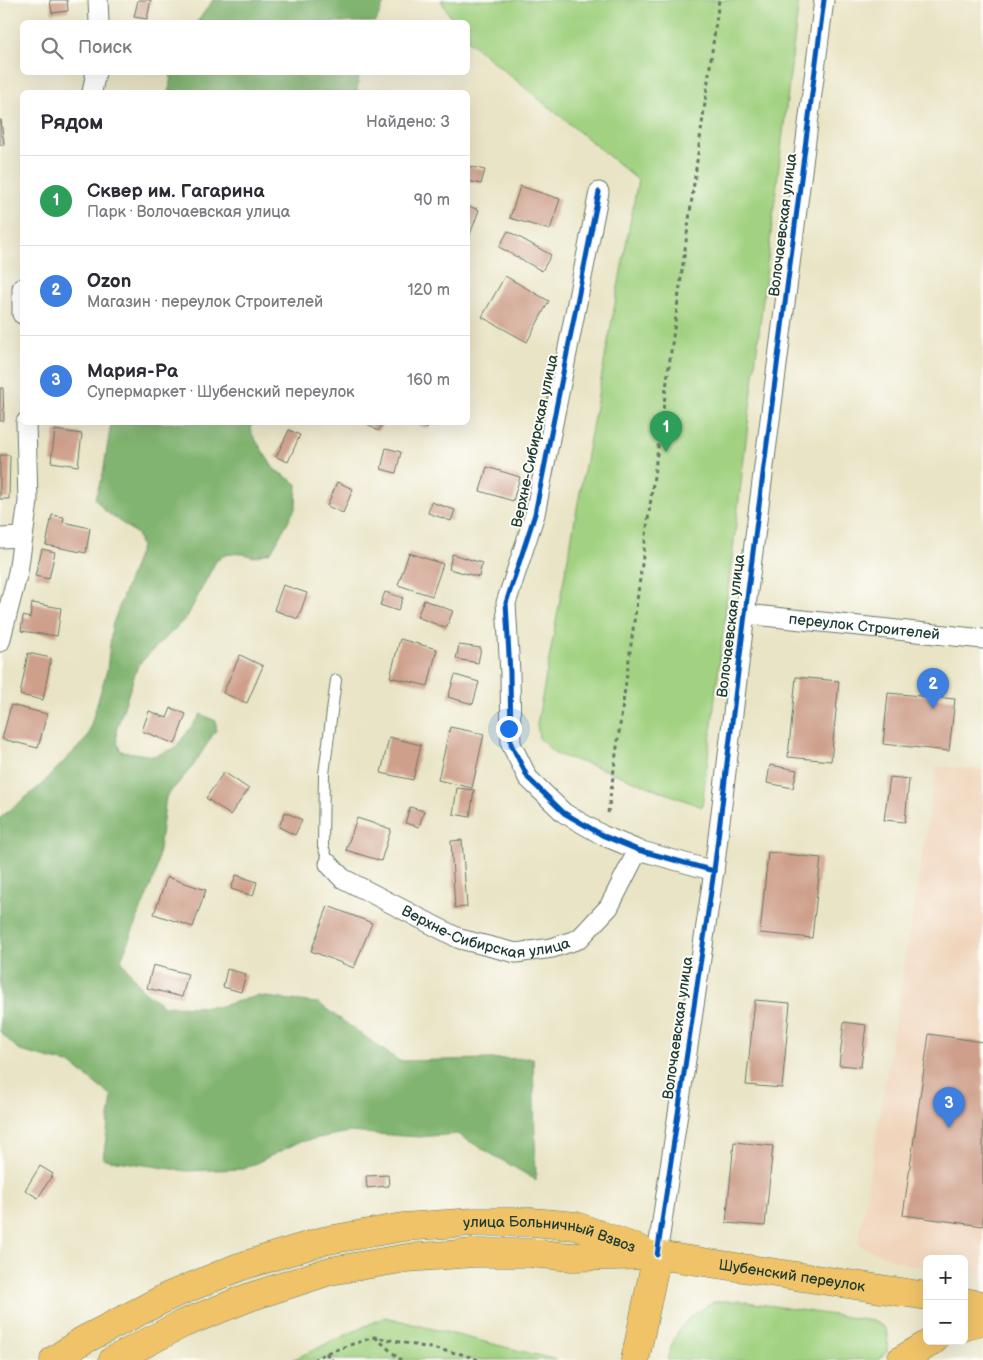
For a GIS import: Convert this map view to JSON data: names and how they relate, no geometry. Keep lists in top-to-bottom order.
{
  "streets": {
    "main road": ["Волочаевская улица", "улица Больничный Взвоз", "Шубенский переулок"],
    "street": ["Верхне-Сибирская улица", "переулок Строителей"]
  },
  "crossings": [
    ["Волочаевская улица", "Верхне-Сибирская улица"],
    ["Волочаевская улица", "переулок Строителей"],
    ["Волочаевская улица", "улица Больничный Взвоз"],
    ["Волочаевская улица", "Шубенский переулок"],
    ["улица Больничный Взвоз", "Шубенский переулок"]
  ],
  "page": {
    "search": "Поиск",
    "heading": ["Рядом", "Найдено: 3"],
    "list": [
      {
        "mark": "1",
        "name": "Сквер им. Гагарина",
        "note": "Парк · Волочаевская улица",
        "value": "90 m"
      },
      {
        "mark": "2",
        "name": "Ozon",
        "note": "Магазин · переулок Строителей",
        "value": "120 m"
      },
      {
        "mark": "3",
        "name": "Мария-Ра",
        "note": "Супермаркет · Шубенский переулок",
        "value": "160 m"
      }
    ],
    "pins": ["1", "2", "3"],
    "map_buttons": ["+", "−"]
  }
}
